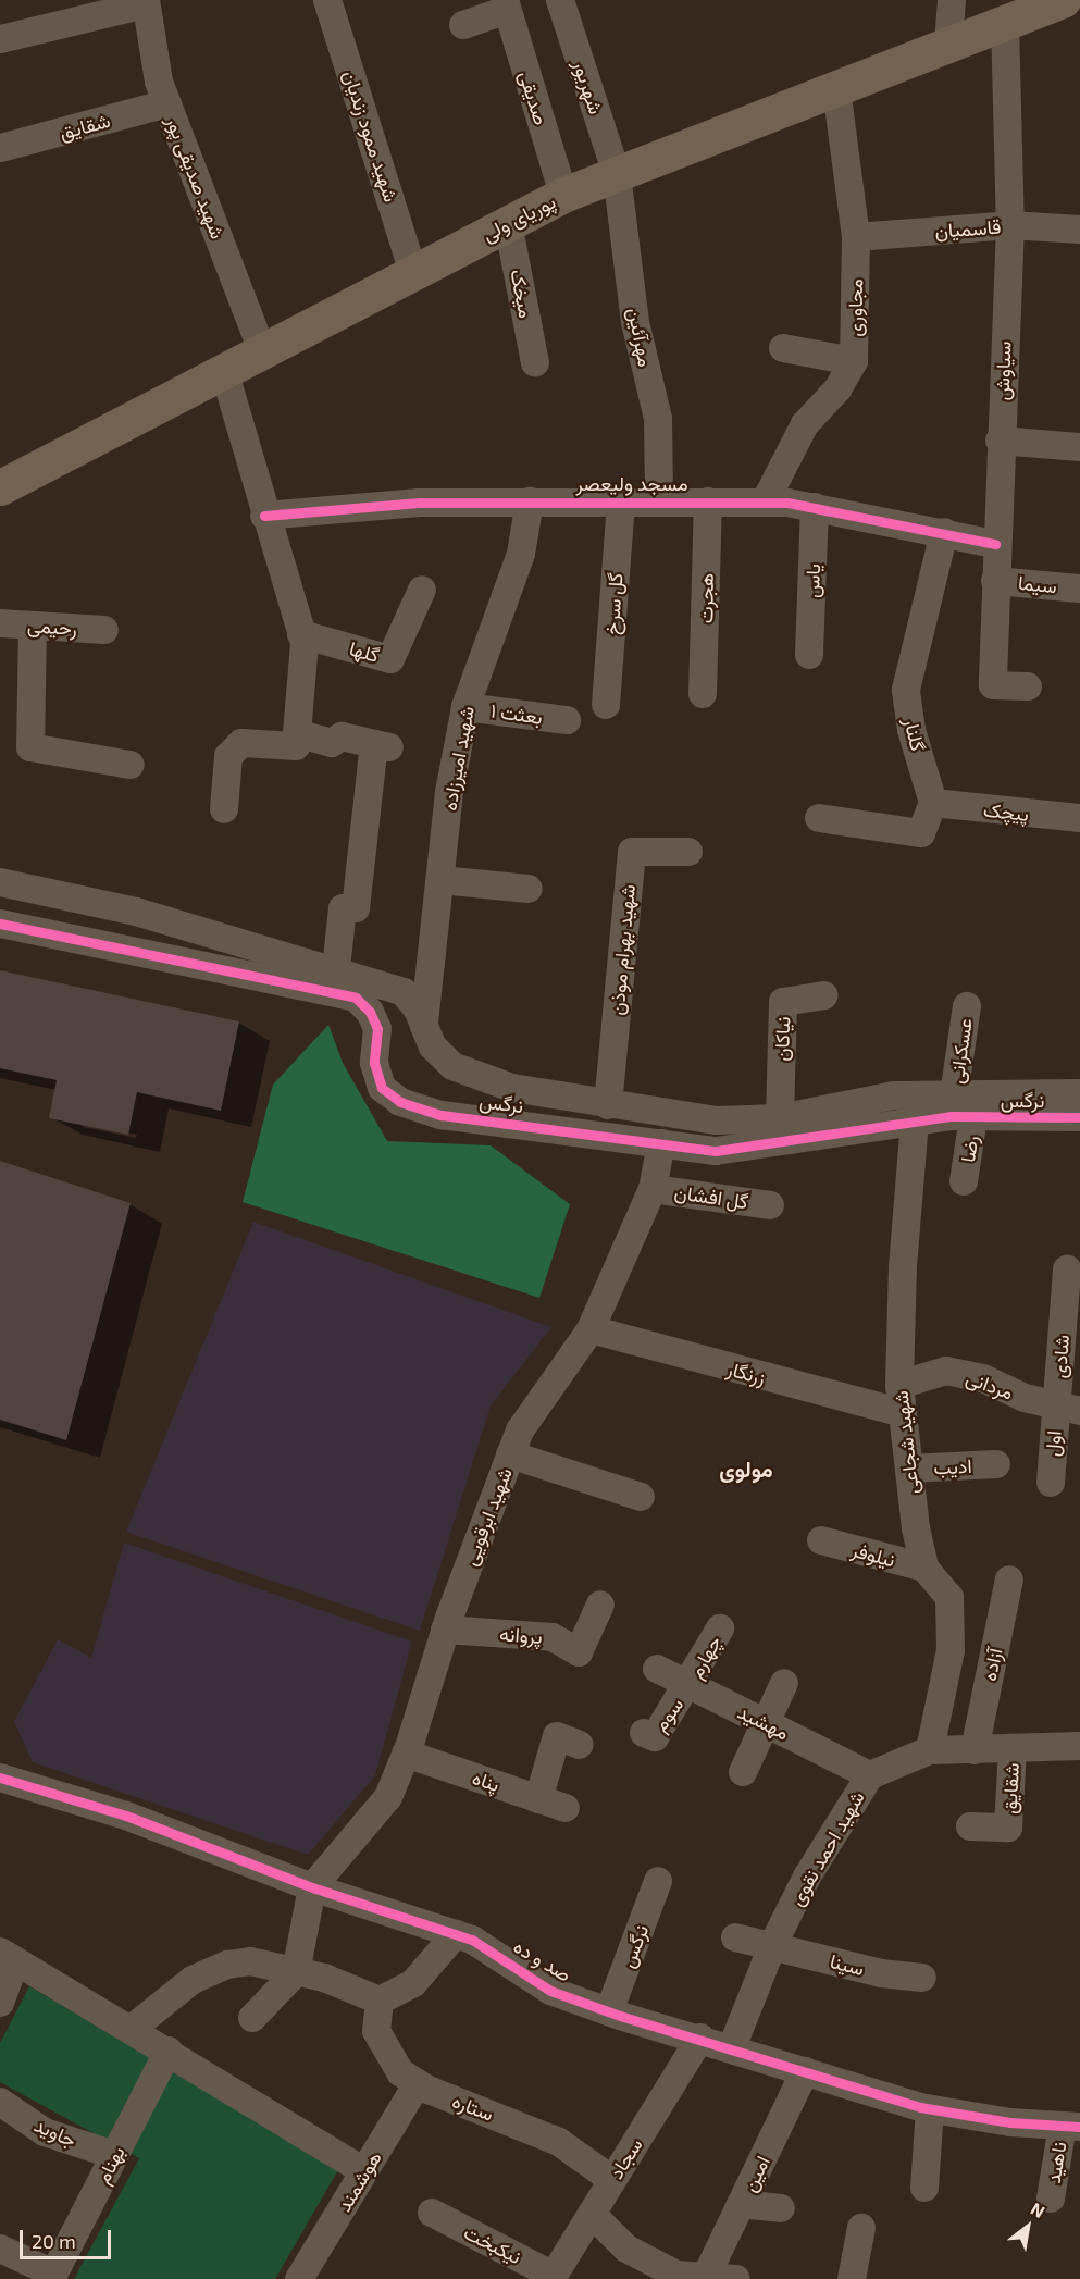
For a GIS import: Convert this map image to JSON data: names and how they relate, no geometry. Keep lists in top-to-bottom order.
{
  "streets": {
    "main road": ["پوریای ولی"],
    "street": [
      "شهریور",
      "صدیقی",
      "شقایق",
      "شهید ممود زندیان",
      "شهید صدیقی پور",
      "قاسمیان",
      "میخک",
      "مجاوری",
      "مهرآئین",
      "سیاوش",
      "مسجد ولیعصر",
      "یاس",
      "سیما",
      "هجرت",
      "گل سرخ",
      "رحیمی",
      "گلها",
      "بعثت ۱",
      "گلنار",
      "شهید امیرزاده",
      "پیچک",
      "شهید بهرام موذن",
      "نیاکان",
      "عسکرانی",
      "نرگس",
      "رضا",
      "گل افشان",
      "شادی",
      "زرنگار",
      "مردانی",
      "شهید شجاعی",
      "اول",
      "ادیب",
      "شهید ابرقویی",
      "نیلوفر",
      "پروانه",
      "چهارم",
      "آزاده",
      "سوم",
      "مهشید",
      "پناه",
      "شهید احمد نقوی",
      "صد و ده",
      "سینا",
      "ستاره",
      "جاوید",
      "سجاد",
      "ناهید",
      "بهنام",
      "امین",
      "هوشمند",
      "نیکبخت"
    ]
  },
  "crossings": [
    ["شهریور", "پوریای ولی"],
    ["شهریور", "مهرآئین"],
    ["صدیقی", "پوریای ولی"],
    ["شقایق", "شهید صدیقی پور"],
    ["شقایق", "شهید احمد نقوی"],
    ["شهید ممود زندیان", "پوریای ولی"],
    ["شهید صدیقی پور", "پوریای ولی"],
    ["پوریای ولی", "میخک"],
    ["پوریای ولی", "مجاوری"],
    ["پوریای ولی", "مهرآئین"],
    ["پوریای ولی", "سیاوش"],
    ["قاسمیان", "مجاوری"],
    ["قاسمیان", "سیاوش"],
    ["مجاوری", "مسجد ولیعصر"],
    ["مهرآئین", "مسجد ولیعصر"],
    ["سیاوش", "مسجد ولیعصر"],
    ["سیاوش", "سیما"],
    ["مسجد ولیعصر", "یاس"],
    ["مسجد ولیعصر", "هجرت"],
    ["مسجد ولیعصر", "گل سرخ"],
    ["مسجد ولیعصر", "گلنار"],
    ["مسجد ولیعصر", "شهید امیرزاده"],
    ["بعثت ۱", "شهید امیرزاده"],
    ["گلنار", "پیچک"],
    ["شهید امیرزاده", "نرگس"],
    ["شهید بهرام موذن", "نرگس"],
    ["نیاکان", "نرگس"],
    ["عسکرانی", "نرگس"],
    ["نرگس", "رضا"],
    ["نرگس", "شهید شجاعی"],
    ["نرگس", "شهید ابرقویی"],
    ["نرگس", "صد و ده"],
    ["گل افشان", "شهید ابرقویی"],
    ["شادی", "مردانی"],
    ["شادی", "اول"],
    ["زرنگار", "شهید شجاعی"],
    ["زرنگار", "شهید ابرقویی"],
    ["مردانی", "شهید شجاعی"],
    ["مردانی", "اول"],
    ["شهید شجاعی", "ادیب"],
    ["شهید شجاعی", "نیلوفر"],
    ["شهید ابرقویی", "پروانه"],
    ["شهید ابرقویی", "پناه"],
    ["شهید ابرقویی", "صد و ده"],
    ["چهارم", "سوم"],
    ["چهارم", "مهشید"],
    ["آزاده", "شهید احمد نقوی"],
    ["سوم", "مهشید"],
    ["مهشید", "شهید احمد نقوی"],
    ["شهید احمد نقوی", "صد و ده"],
    ["شهید احمد نقوی", "سینا"],
    ["صد و ده", "سجاد"],
    ["صد و ده", "ناهید"],
    ["صد و ده", "امین"],
    ["ستاره", "سجاد"],
    ["ستاره", "هوشمند"],
    ["جاوید", "بهنام"],
    ["سجاد", "نیکبخت"]
  ],
  "districts": ["مولوی"],
  "scale_bar": "20 m",
  "north": "top right"
}
